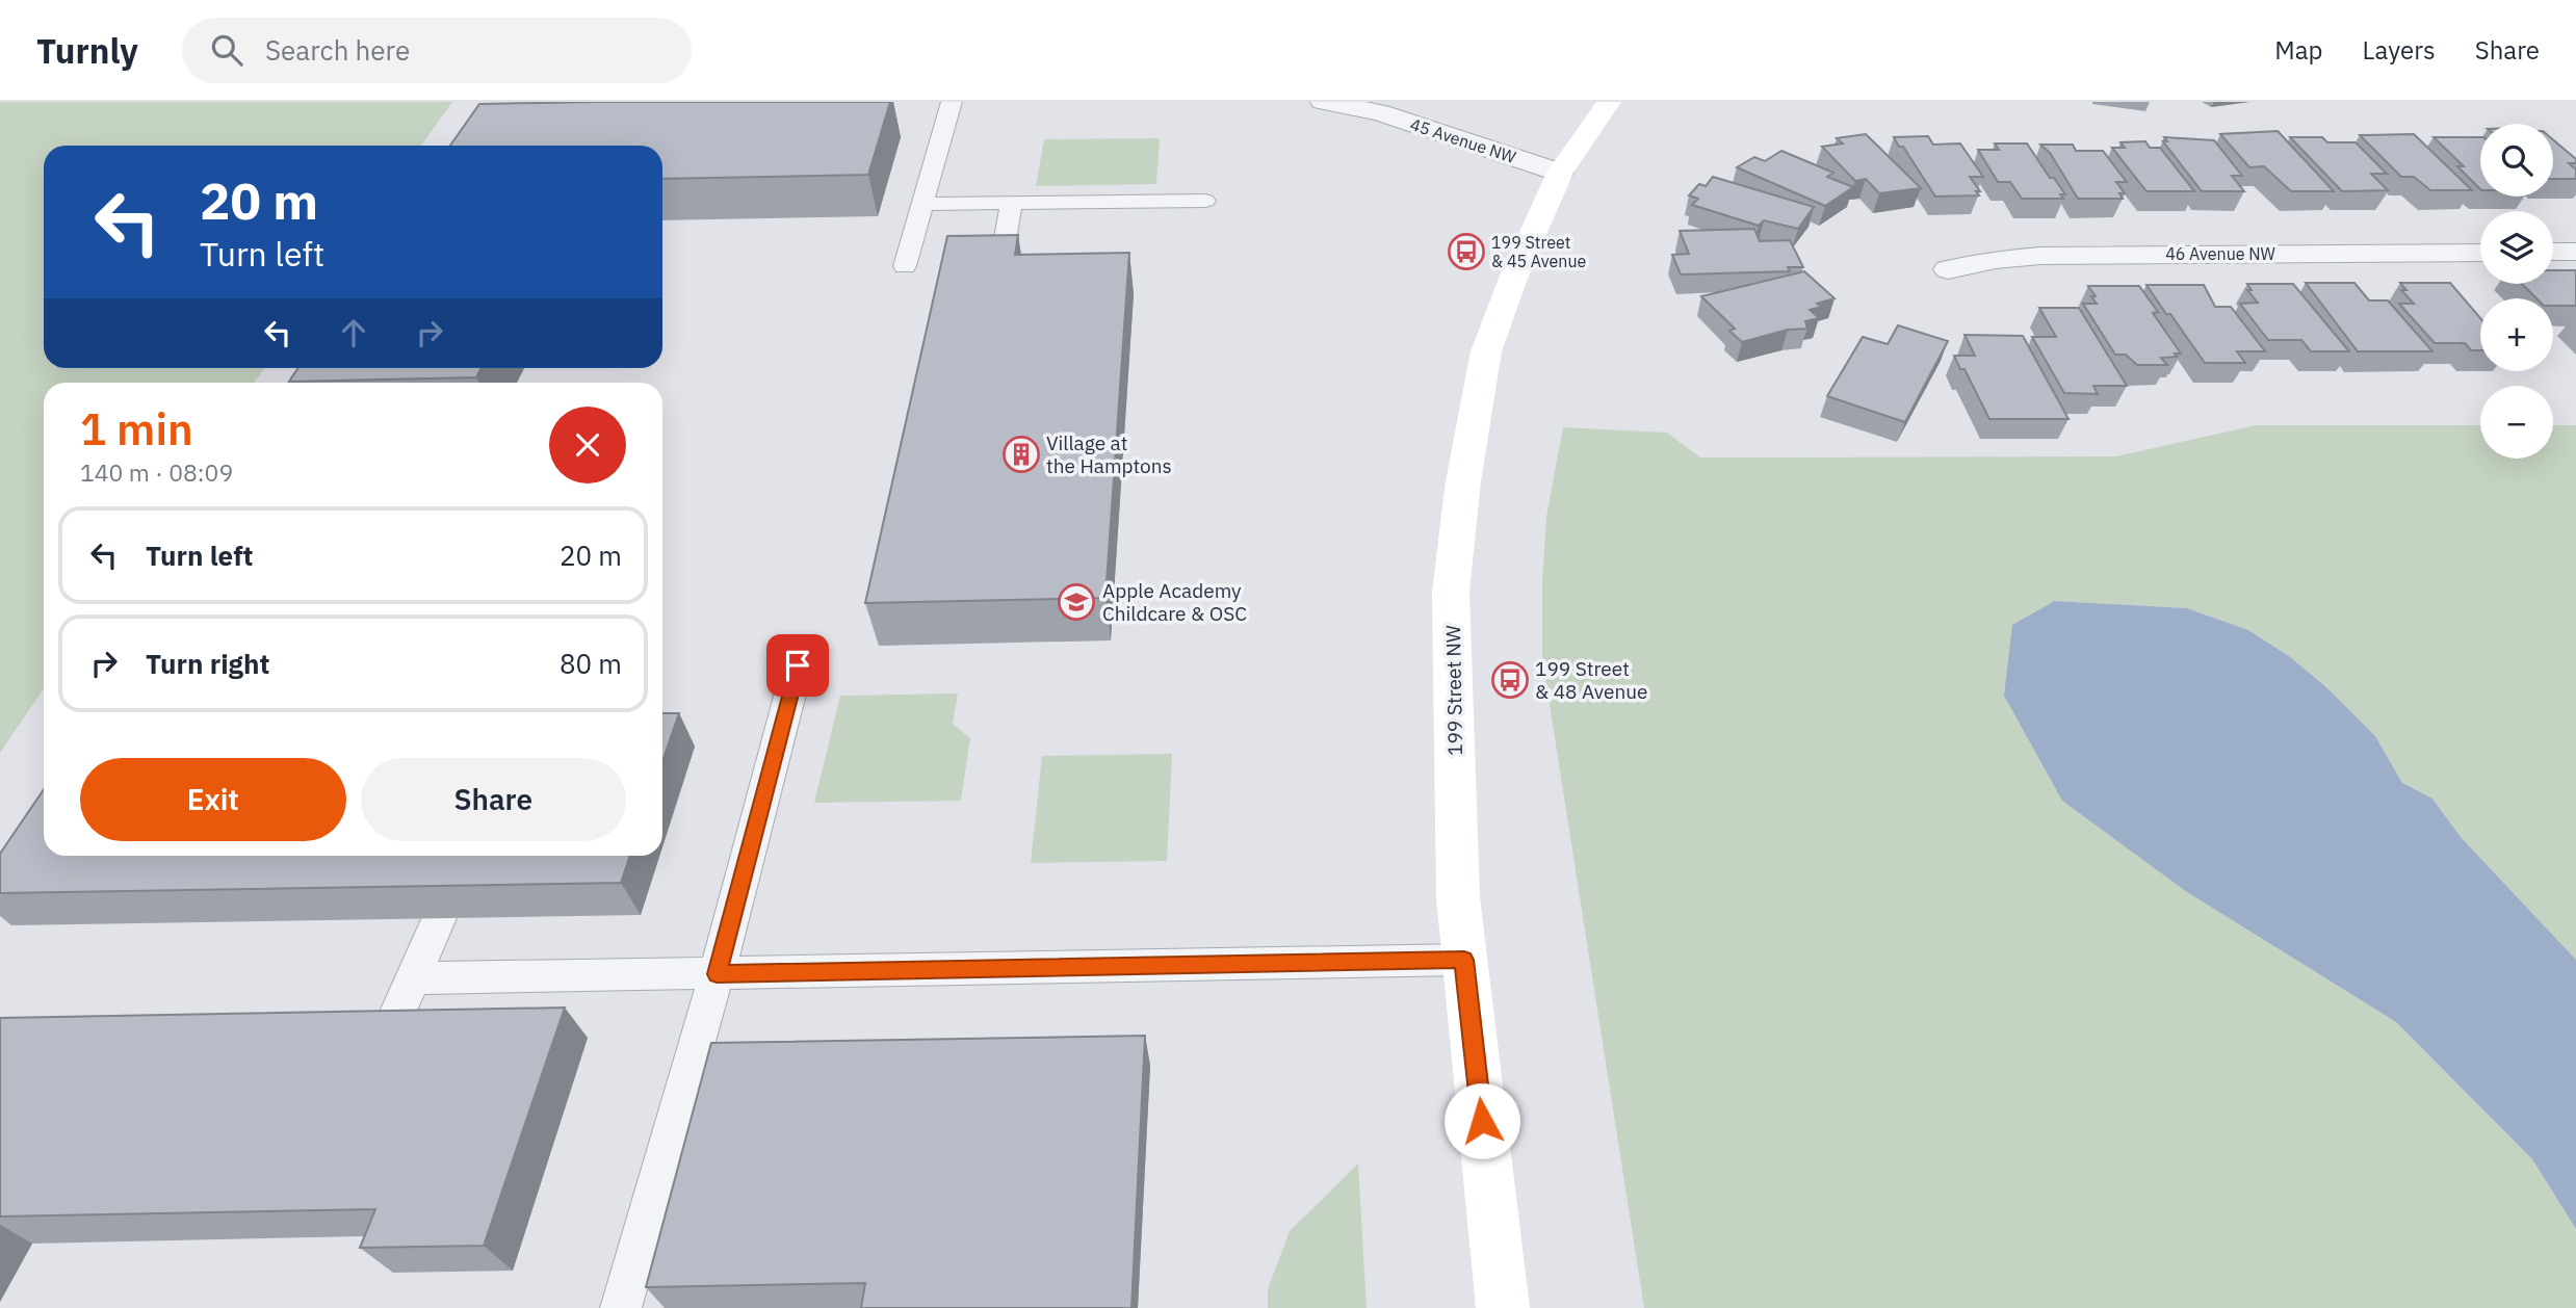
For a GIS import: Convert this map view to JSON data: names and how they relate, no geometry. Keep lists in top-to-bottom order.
{
  "streets": {
    "main road": ["199 Street NW"],
    "street": ["45 Avenue NW", "46 Avenue NW"]
  },
  "crossings": [
    ["45 Avenue NW", "199 Street NW"]
  ],
  "places": {
    "bus stop": ["199 Street & 45 Avenue", "199 Street & 48 Avenue"],
    "building": ["Village at the Hamptons"],
    "school or university": ["Apple Academy Childcare & OSC"]
  },
  "page": {
    "header": "Turnly",
    "search": "Search here",
    "nav": ["Map", "Layers", "Share"],
    "map_buttons": ["+", "−"],
    "turn": ["20 m", "Turn left"],
    "heading": ["1 min", "140 m · 08:09"],
    "list": [
      {
        "name": "Turn left",
        "value": "20 m"
      },
      {
        "name": "Turn right",
        "value": "80 m"
      }
    ],
    "buttons": ["Exit", "Share"]
  }
}
